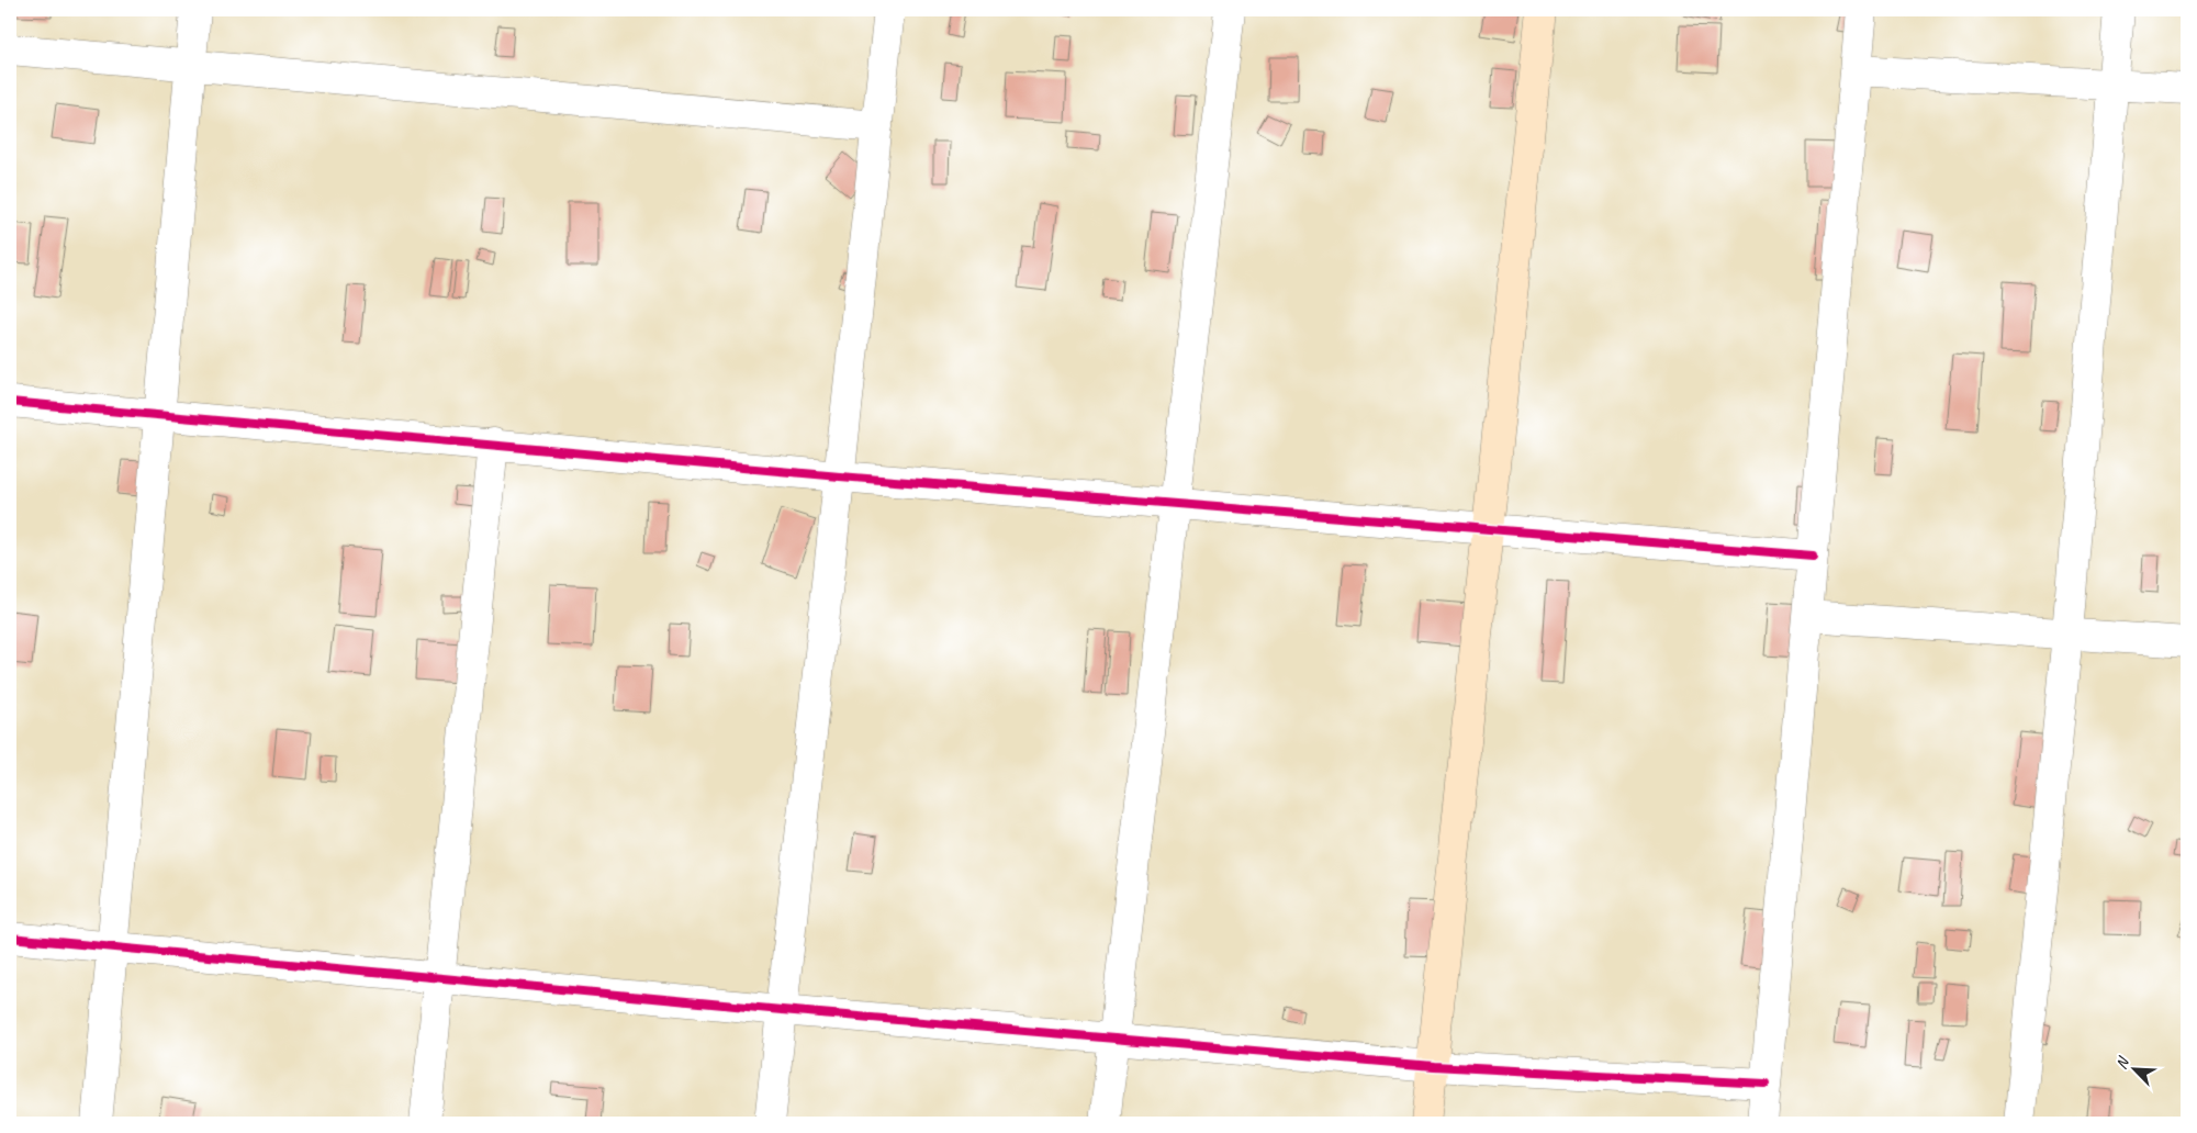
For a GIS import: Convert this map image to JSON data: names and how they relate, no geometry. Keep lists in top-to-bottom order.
{
  "north": "top left"
}
